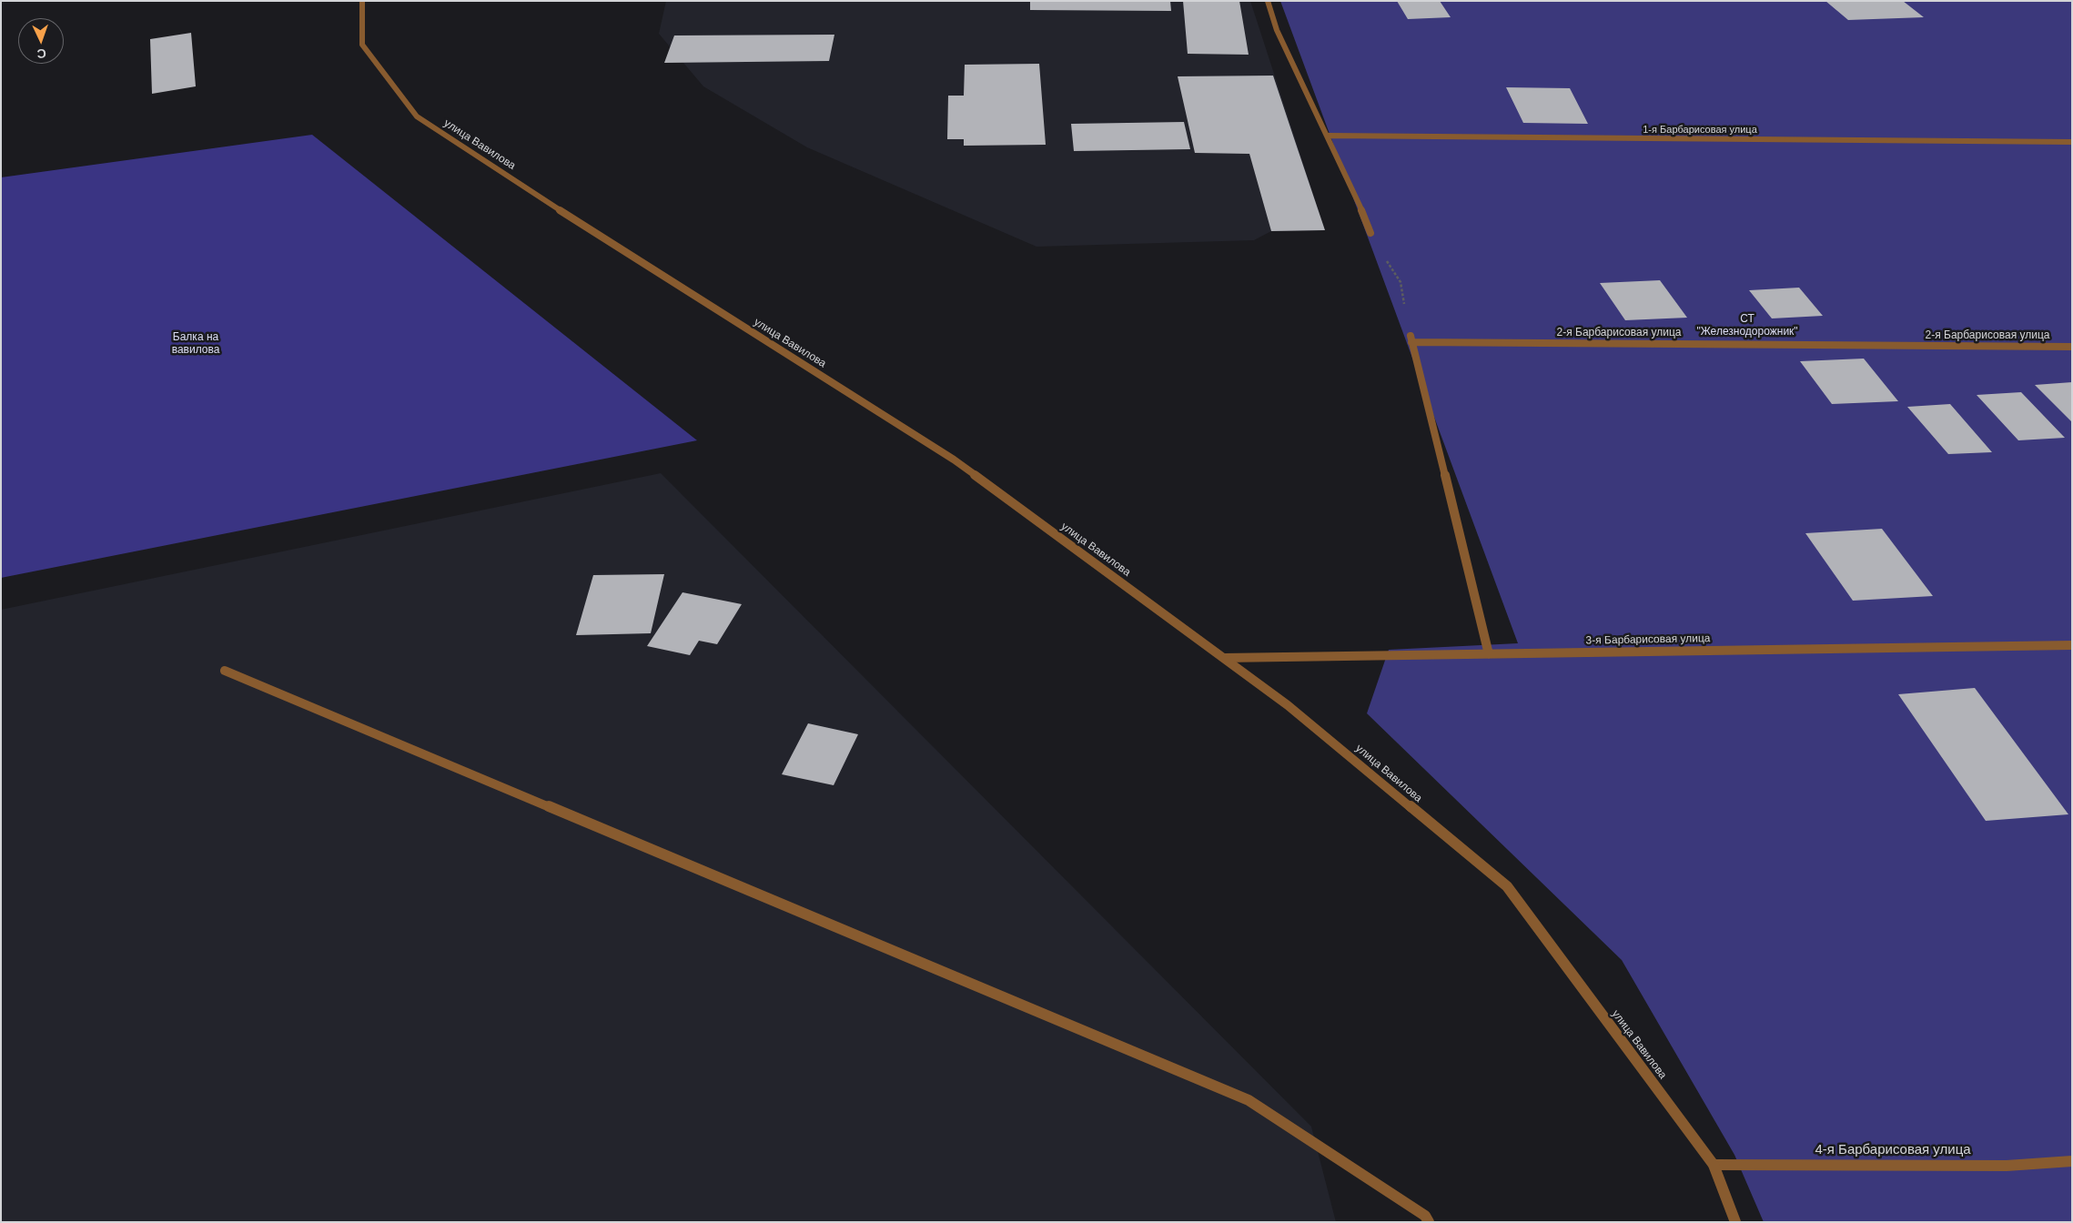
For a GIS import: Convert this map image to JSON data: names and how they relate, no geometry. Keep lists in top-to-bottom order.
{
  "streets": {
    "street": [
      "1-я Барбарисовая улица",
      "улица Вавилова",
      "2-я Барбарисовая улица",
      "3-я Барбарисовая улица",
      "4-я Барбарисовая улица"
    ]
  },
  "crossings": [
    ["улица Вавилова", "3-я Барбарисовая улица"],
    ["улица Вавилова", "4-я Барбарисовая улица"],
    ["2-я Барбарисовая улица", "3-я Барбарисовая улица"]
  ],
  "parks": ["СТ \"Железнодорожник\"", "Балка на вавилова"],
  "north": "bottom"
}
